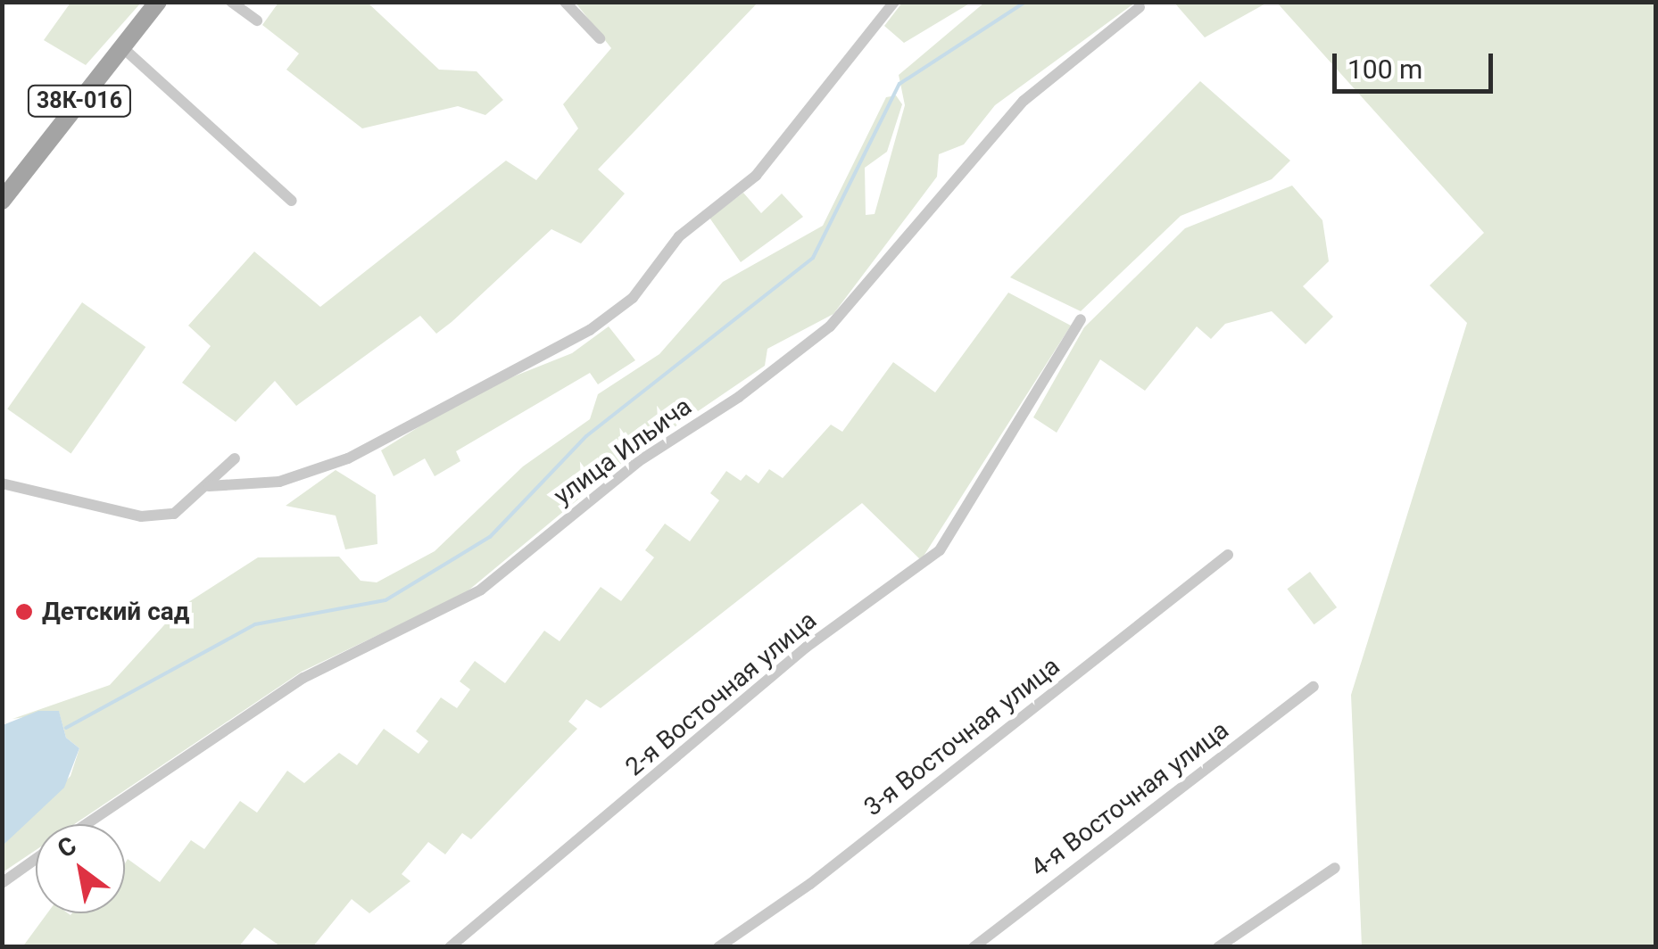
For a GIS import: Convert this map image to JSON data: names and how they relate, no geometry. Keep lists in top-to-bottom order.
{
  "streets": {
    "main road": ["38К-016"],
    "street": [
      "улица Ильича",
      "2-я Восточная улица",
      "3-я Восточная улица",
      "4-я Восточная улица"
    ]
  },
  "places": ["Детский сад"],
  "scale_bar": "100 m",
  "north": "top left"
}
